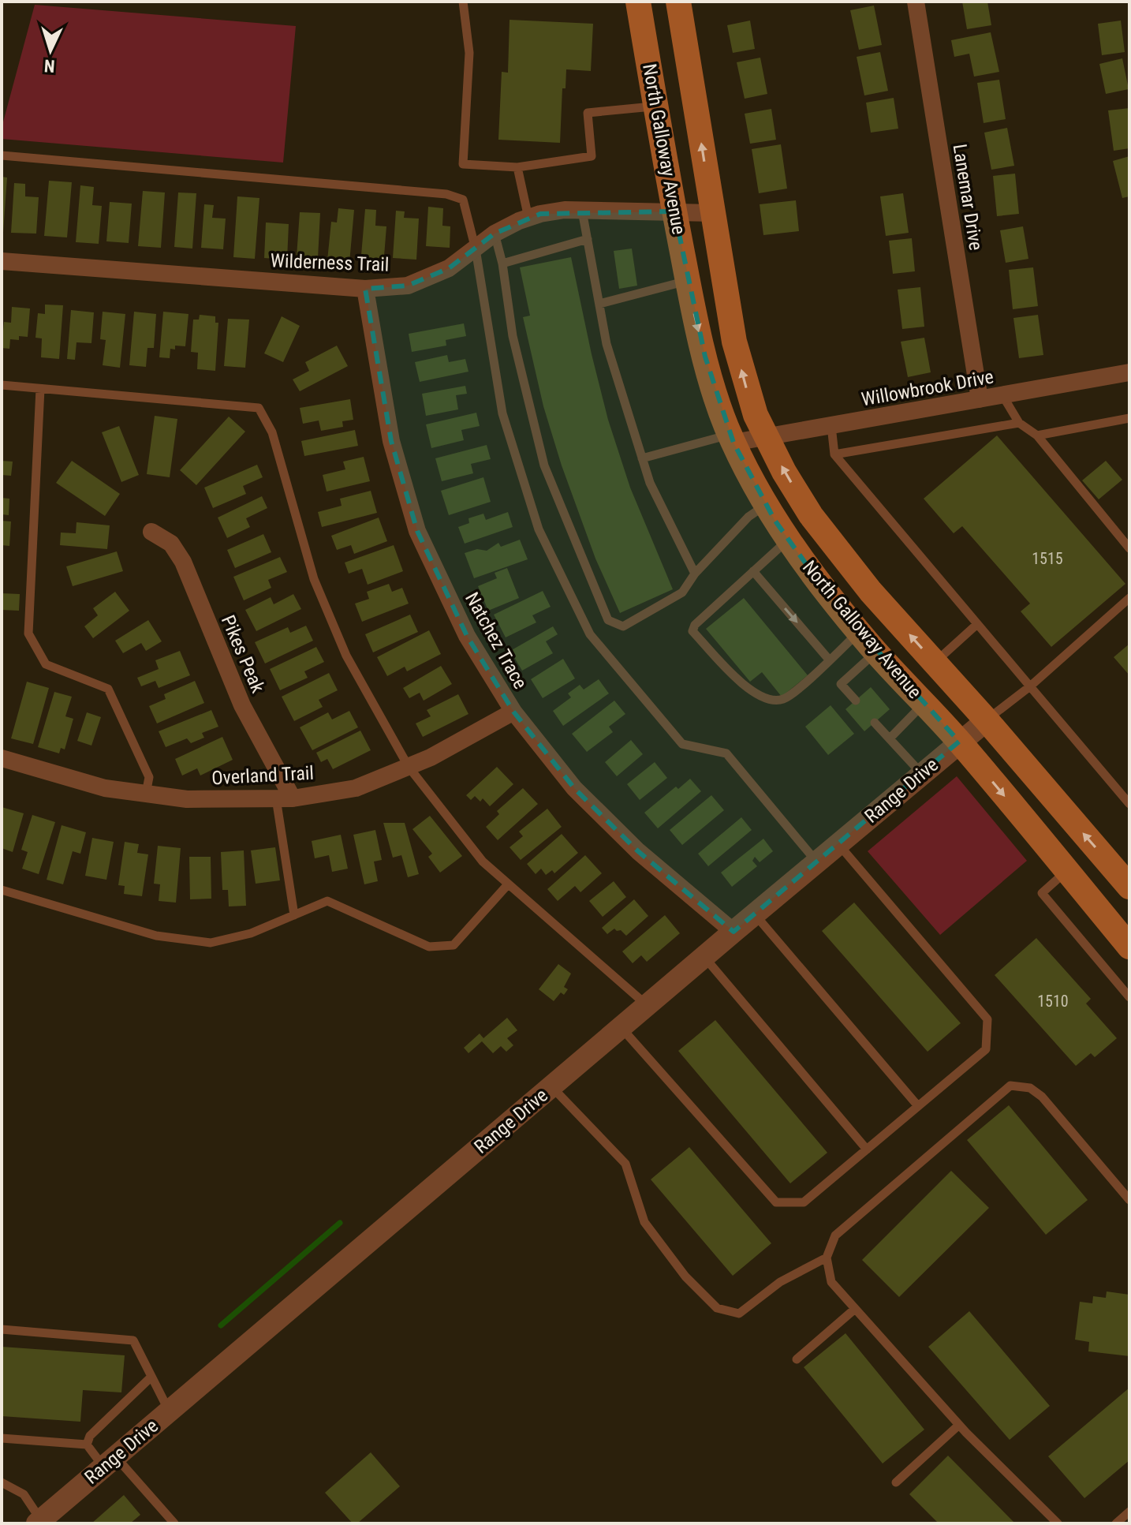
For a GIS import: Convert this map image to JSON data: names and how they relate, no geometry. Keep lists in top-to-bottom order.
{
  "streets": {
    "main road": ["North Galloway Avenue"],
    "street": [
      "Lanemar Drive",
      "Wilderness Trail",
      "Willowbrook Drive",
      "Natchez Trace",
      "Pikes Peak",
      "Overland Trail",
      "Range Drive"
    ]
  },
  "crossings": [
    ["North Galloway Avenue", "Wilderness Trail"],
    ["North Galloway Avenue", "Willowbrook Drive"],
    ["North Galloway Avenue", "Range Drive"],
    ["Lanemar Drive", "Willowbrook Drive"],
    ["Wilderness Trail", "Natchez Trace"],
    ["Natchez Trace", "Overland Trail"],
    ["Natchez Trace", "Range Drive"],
    ["Pikes Peak", "Overland Trail"]
  ],
  "house_numbers": ["1515", "1510"],
  "north": "bottom"
}
